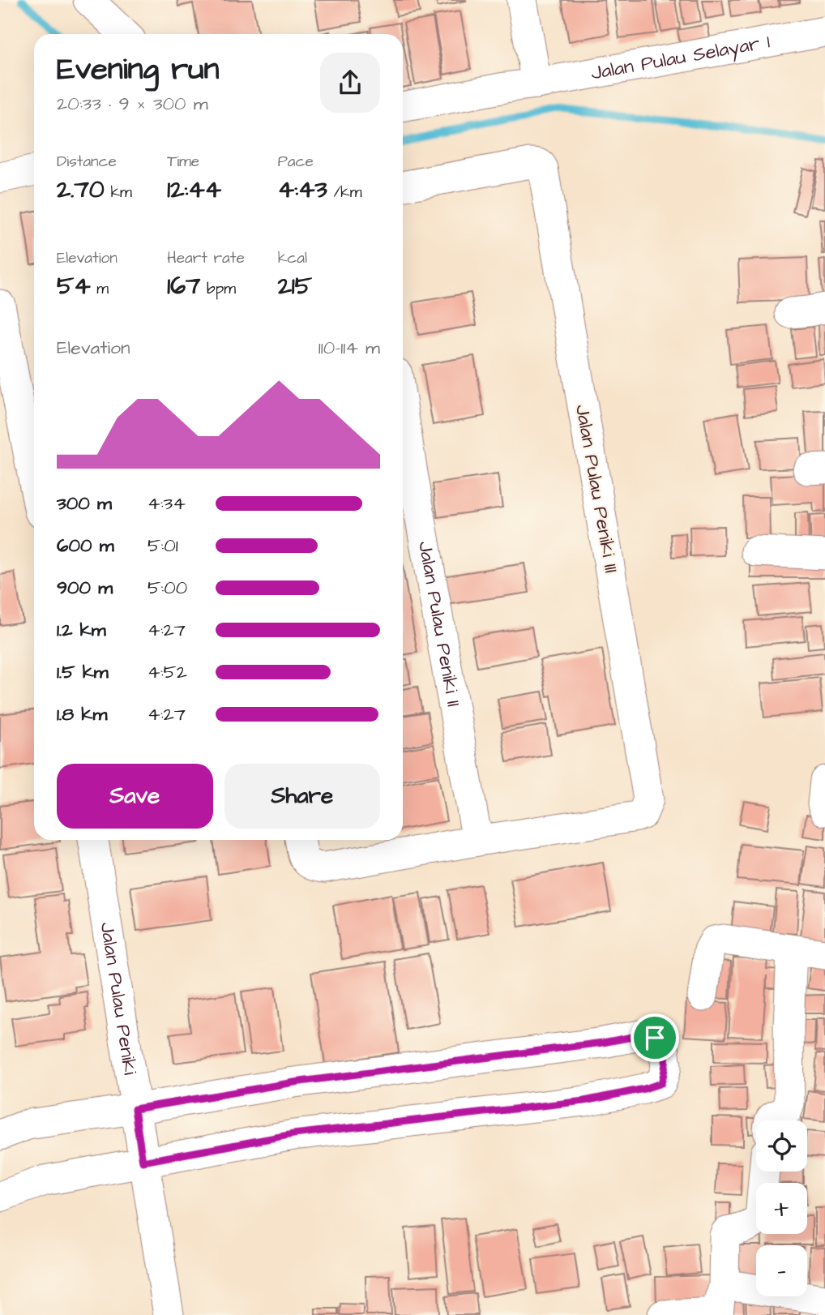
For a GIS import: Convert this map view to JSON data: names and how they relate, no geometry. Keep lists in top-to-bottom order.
{
  "streets": {
    "street": [
      "Jalan Pulau Selayar 1",
      "Jalan Pulau Peniki III",
      "Jalan Pulau Peniki II",
      "Jalan Pulau Peniki"
    ]
  },
  "crossings": [
    ["Jalan Pulau Peniki III", "Jalan Pulau Peniki II"]
  ],
  "page": {
    "heading": ["Evening run", "20:33 · 9 × 300 m"],
    "stats": [
      ["Distance", "2.70 km"],
      ["Time", "12:44"],
      ["Pace", "4:43 /km"],
      ["Elevation", "54 m"],
      ["Heart rate", "167 bpm"],
      ["kcal", "215"]
    ],
    "chart": ["Elevation", "110–114 m"],
    "list": [
      {
        "name": "300 m",
        "note": "4:34"
      },
      {
        "name": "600 m",
        "note": "5:01"
      },
      {
        "name": "900 m",
        "note": "5:00"
      },
      {
        "name": "1.2 km",
        "note": "4:27"
      },
      {
        "name": "1.5 km",
        "note": "4:52"
      },
      {
        "name": "1.8 km",
        "note": "4:27"
      }
    ],
    "buttons": ["Save", "Share"],
    "map_buttons": ["+", "−"]
  }
}
